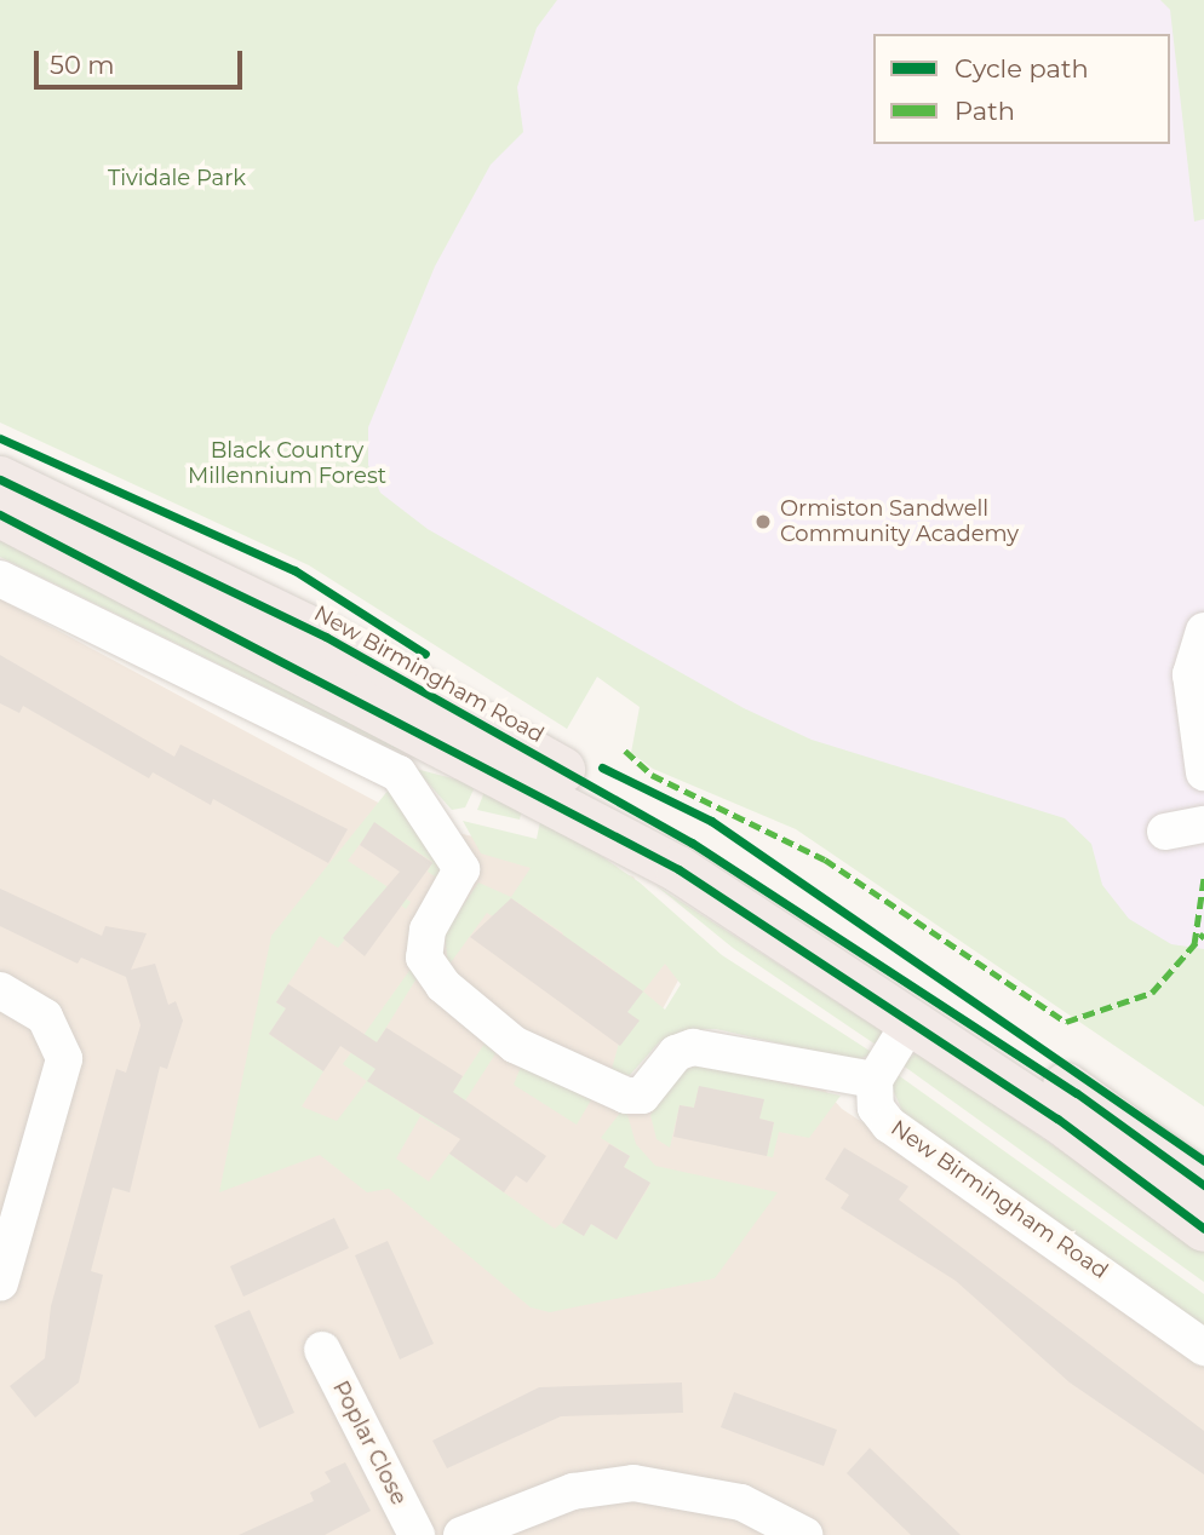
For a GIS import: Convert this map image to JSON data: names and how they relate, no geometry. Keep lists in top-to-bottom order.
{
  "streets": {
    "highway": ["New Birmingham Road"],
    "street": ["Poplar Close"]
  },
  "parks": ["Tividale Park", "Black Country Millennium Forest"],
  "places": ["Ormiston Sandwell Community Academy"],
  "legend": ["Cycle path", "Path"],
  "scale_bar": "50 m"
}
